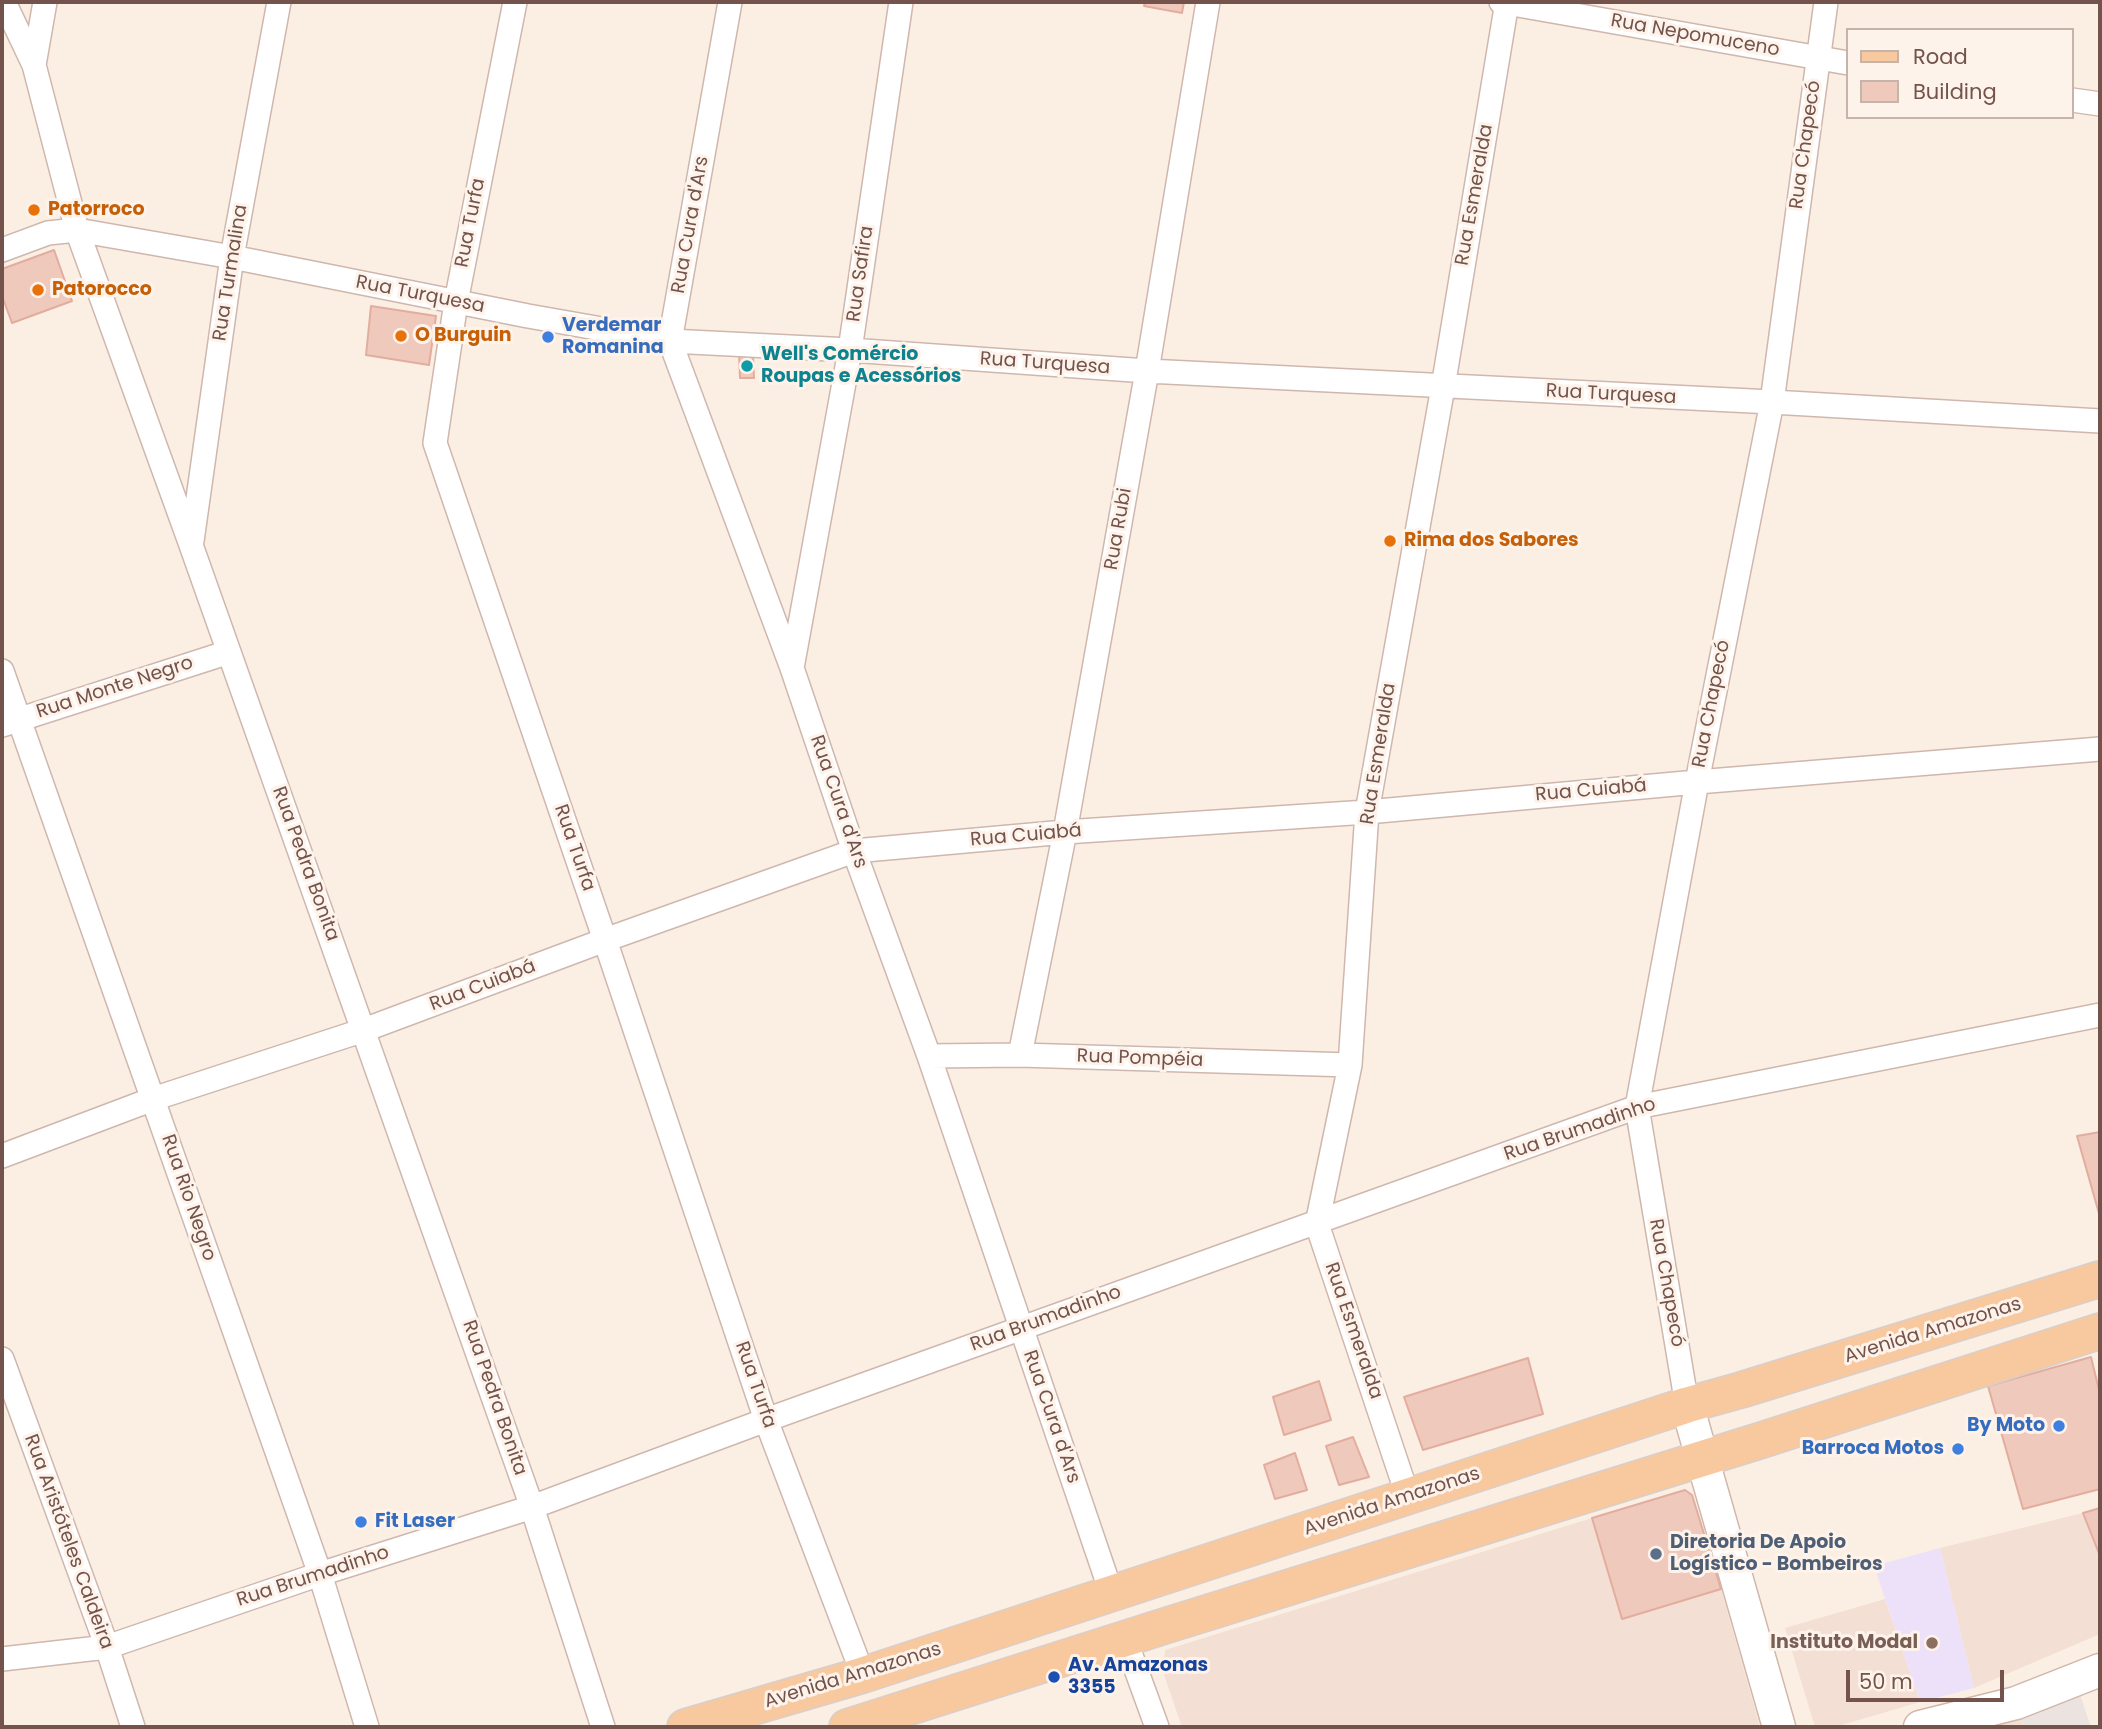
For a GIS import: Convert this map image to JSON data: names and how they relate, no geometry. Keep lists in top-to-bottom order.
{
  "streets": {
    "main road": ["Avenida Amazonas"],
    "street": [
      "Rua Nepomuceno",
      "Rua Chapecó",
      "Rua Esmeralda",
      "Rua Turfa",
      "Rua Cura d'Ars",
      "Rua Turmalina",
      "Rua Safira",
      "Rua Turquesa",
      "Rua Rubi",
      "Rua Monte Negro",
      "Rua Cuiabá",
      "Rua Pedra Bonita",
      "Rua Pompéia",
      "Rua Brumadinho",
      "Rua Rio Negro",
      "Rua Aristóteles Caldeira"
    ]
  },
  "crossings": [
    ["Rua Nepomuceno", "Rua Chapecó"],
    ["Rua Nepomuceno", "Rua Esmeralda"],
    ["Rua Chapecó", "Rua Turquesa"],
    ["Rua Chapecó", "Rua Cuiabá"],
    ["Rua Chapecó", "Rua Brumadinho"],
    ["Rua Chapecó", "Avenida Amazonas"],
    ["Rua Esmeralda", "Rua Turquesa"],
    ["Rua Esmeralda", "Rua Cuiabá"],
    ["Rua Esmeralda", "Rua Pompéia"],
    ["Rua Esmeralda", "Rua Brumadinho"],
    ["Rua Esmeralda", "Avenida Amazonas"],
    ["Rua Turfa", "Rua Turquesa"],
    ["Rua Turfa", "Rua Cuiabá"],
    ["Rua Turfa", "Rua Brumadinho"],
    ["Rua Turfa", "Avenida Amazonas"],
    ["Rua Cura d'Ars", "Rua Safira"],
    ["Rua Cura d'Ars", "Rua Turquesa"],
    ["Rua Cura d'Ars", "Rua Cuiabá"],
    ["Rua Cura d'Ars", "Rua Pompéia"],
    ["Rua Cura d'Ars", "Rua Brumadinho"],
    ["Rua Cura d'Ars", "Avenida Amazonas"],
    ["Rua Turmalina", "Rua Turquesa"],
    ["Rua Turmalina", "Rua Pedra Bonita"],
    ["Rua Safira", "Rua Turquesa"],
    ["Rua Turquesa", "Rua Rubi"],
    ["Rua Turquesa", "Rua Pedra Bonita"],
    ["Rua Rubi", "Rua Cuiabá"],
    ["Rua Rubi", "Rua Pompéia"],
    ["Rua Monte Negro", "Rua Pedra Bonita"],
    ["Rua Monte Negro", "Rua Rio Negro"],
    ["Rua Cuiabá", "Rua Pedra Bonita"],
    ["Rua Cuiabá", "Rua Rio Negro"],
    ["Rua Pedra Bonita", "Rua Brumadinho"],
    ["Rua Brumadinho", "Rua Rio Negro"],
    ["Rua Brumadinho", "Rua Aristóteles Caldeira"]
  ],
  "places": [
    "Patorroco",
    "Patorocco",
    "O Burguin",
    "Verdemar Romanina",
    "Well's Comércio Roupas e Acessórios",
    "Rima dos Sabores",
    "By Moto",
    "Barroca Motos",
    "Fit Laser",
    "Diretoria De Apoio Logístico - Bombeiros",
    "Instituto Modal",
    "Av. Amazonas 3355"
  ],
  "legend": ["Road", "Building"],
  "scale_bar": "50 m"
}
